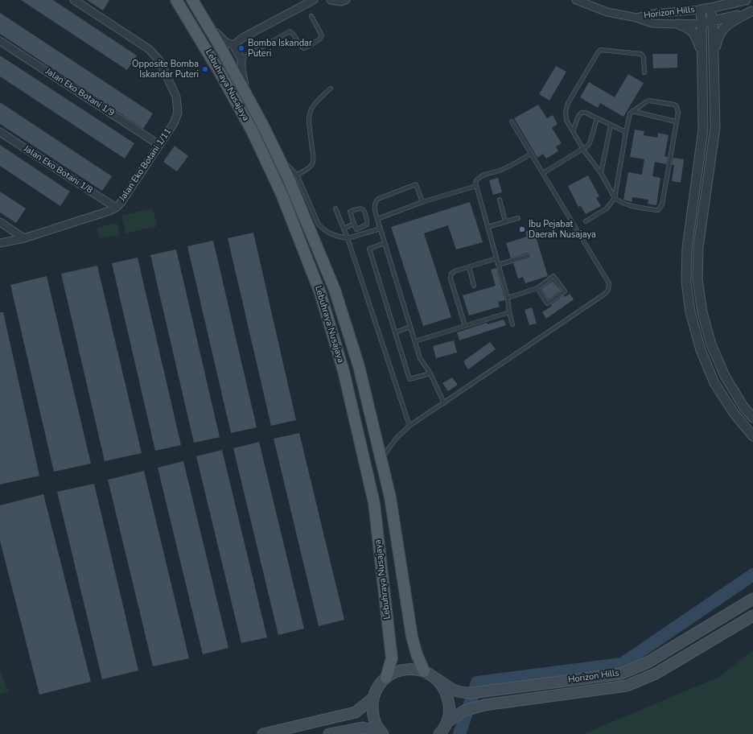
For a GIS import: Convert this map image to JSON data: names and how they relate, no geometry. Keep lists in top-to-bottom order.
{
  "streets": {
    "main road": ["Horizon Hills", "Lebuhraya Nusajaya"],
    "street": ["Jalan Eko Botani 1/9", "Jalan Eko Botani 1/11", "Jalan Eko Botani 1/8"]
  },
  "crossings": [
    ["Horizon Hills", "Lebuhraya Nusajaya"],
    ["Jalan Eko Botani 1/9", "Jalan Eko Botani 1/11"],
    ["Jalan Eko Botani 1/11", "Jalan Eko Botani 1/8"]
  ],
  "places": ["Bomba Iskandar Puteri", "Opposite Bomba Iskandar Puteri", "Ibu Pejabat Daerah Nusajaya"]
}
